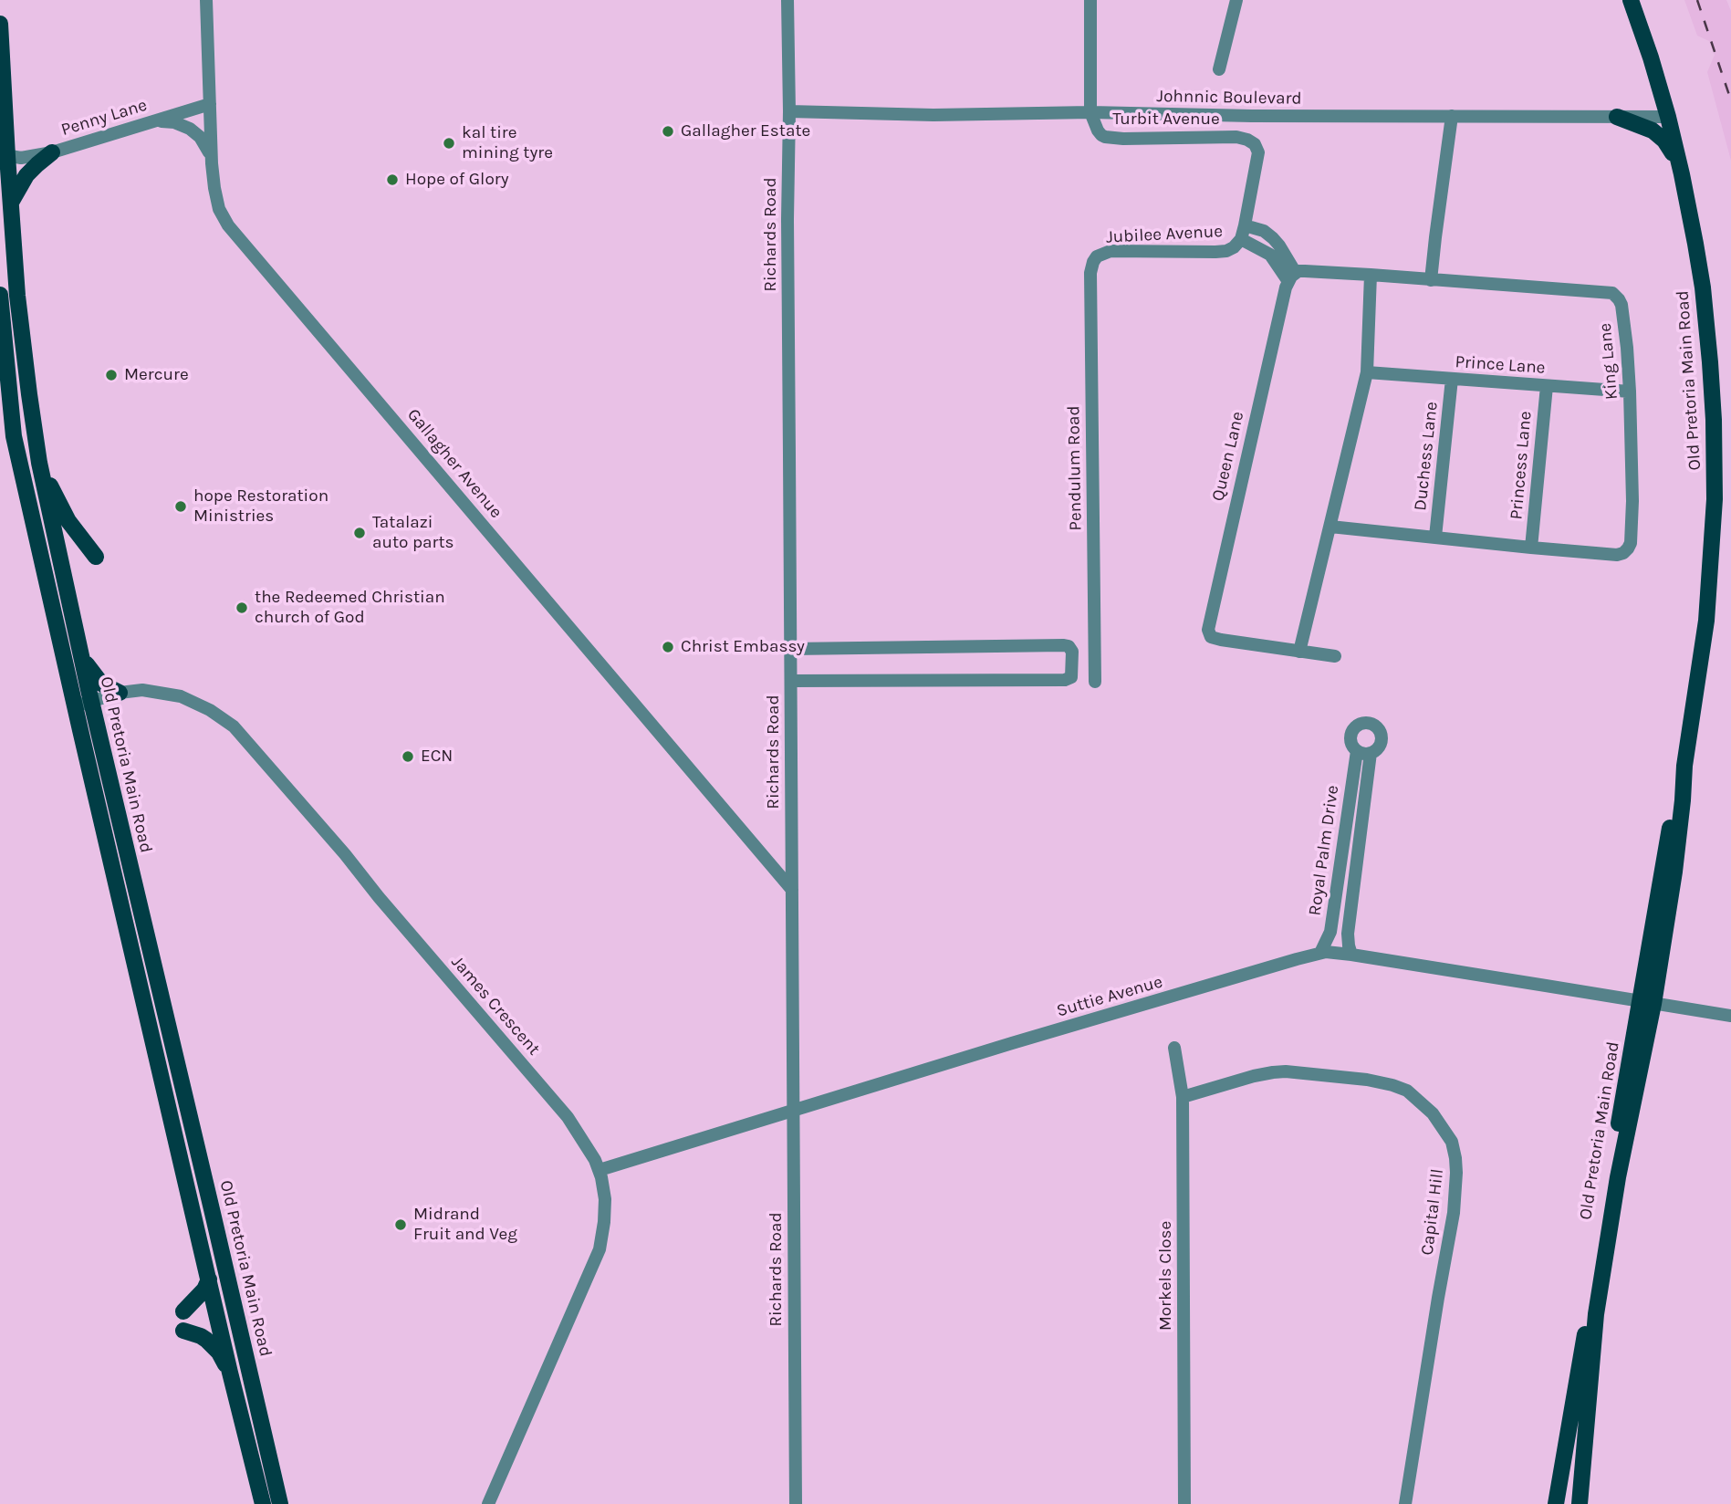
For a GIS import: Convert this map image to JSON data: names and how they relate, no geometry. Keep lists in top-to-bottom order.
{
  "streets": {
    "main road": ["Old Pretoria Main Road"],
    "street": [
      "Johnnic Boulevard",
      "Penny Lane",
      "Turbit Avenue",
      "Richards Road",
      "Jubilee Avenue",
      "King Lane",
      "Prince Lane",
      "Queen Lane",
      "Duchess Lane",
      "Gallagher Avenue",
      "Princess Lane",
      "Pendulum Road",
      "Royal Palm Drive",
      "Suttie Avenue",
      "James Crescent",
      "Capital Hill",
      "Morkels Close"
    ]
  },
  "crossings": [
    ["Johnnic Boulevard", "Turbit Avenue"],
    ["Johnnic Boulevard", "Richards Road"],
    ["Johnnic Boulevard", "Old Pretoria Main Road"],
    ["Penny Lane", "Old Pretoria Main Road"],
    ["Penny Lane", "Gallagher Avenue"],
    ["Richards Road", "Gallagher Avenue"],
    ["Richards Road", "Suttie Avenue"],
    ["Jubilee Avenue", "Pendulum Road"],
    ["King Lane", "Prince Lane"],
    ["King Lane", "Duchess Lane"],
    ["King Lane", "Princess Lane"],
    ["Prince Lane", "Duchess Lane"],
    ["Prince Lane", "Princess Lane"],
    ["Old Pretoria Main Road", "Suttie Avenue"],
    ["Old Pretoria Main Road", "James Crescent"],
    ["Royal Palm Drive", "Suttie Avenue"],
    ["Suttie Avenue", "James Crescent"],
    ["Capital Hill", "Morkels Close"]
  ],
  "places": [
    "Gallagher Estate",
    "kal tire mining tyre",
    "Hope of Glory",
    "Mercure",
    "hope Restoration Ministries",
    "Tatalazi auto parts",
    "the Redeemed Christian church of God",
    "Christ Embassy",
    "ECN",
    "Midrand Fruit and Veg"
  ]
}
